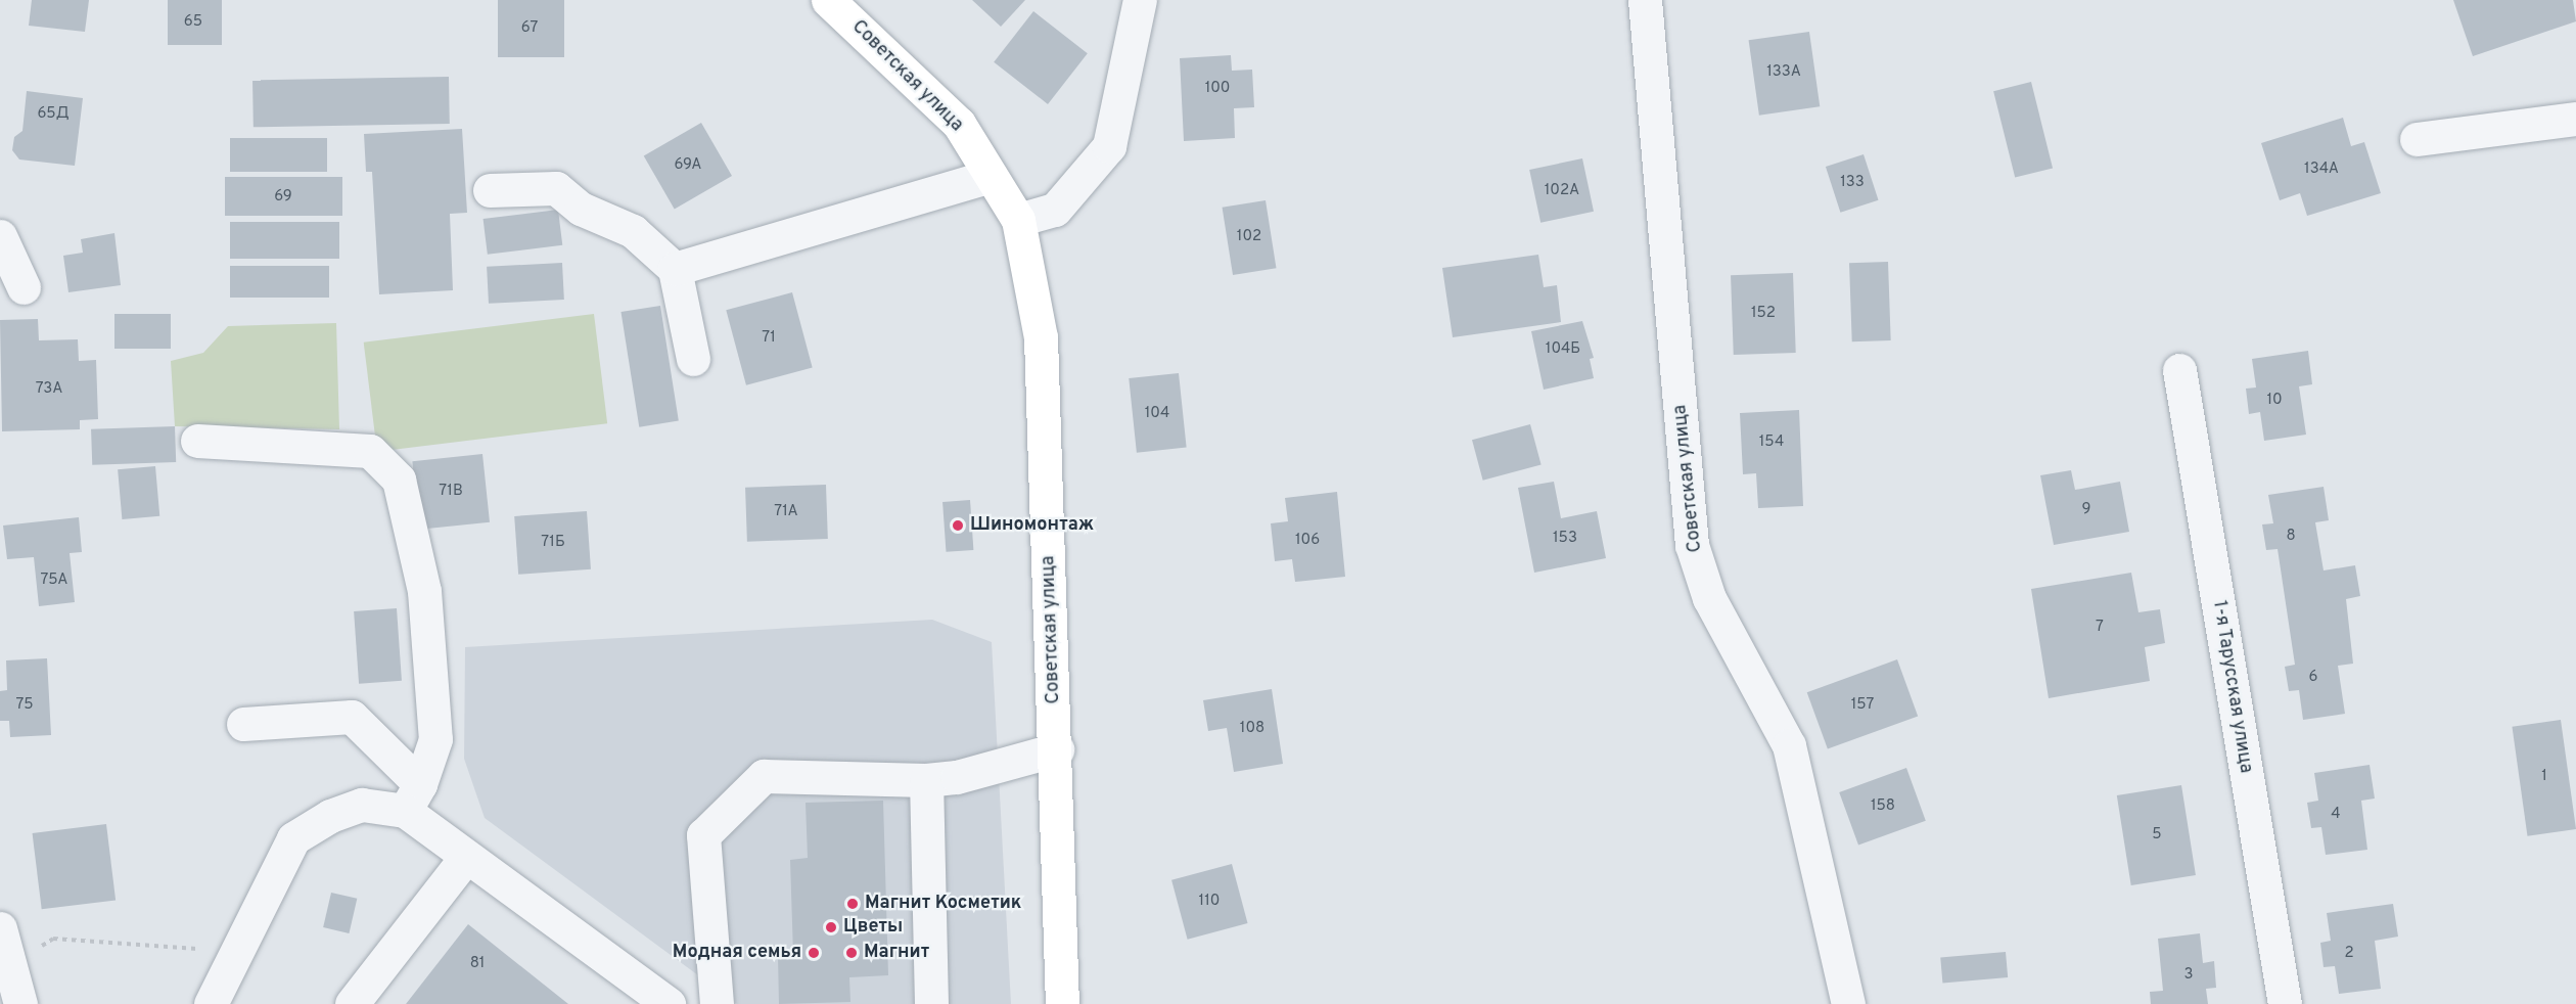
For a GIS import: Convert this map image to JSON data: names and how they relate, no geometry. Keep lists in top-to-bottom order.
{
  "streets": {
    "main road": ["Советская улица"],
    "street": ["1-я Тарусская улица"]
  },
  "places": [
    "Шиномонтаж",
    "Магнит Косметик",
    "Цветы",
    "Модная семья",
    "Магнит"
  ],
  "house_numbers": [
    "65",
    "67",
    "133А",
    "100",
    "65Д",
    "69А",
    "134А",
    "133",
    "102А",
    "69",
    "102",
    "152",
    "71",
    "104Б",
    "73А",
    "10",
    "104",
    "154",
    "71В",
    "9",
    "71А",
    "8",
    "153",
    "106",
    "71Б",
    "75А",
    "7",
    "6",
    "75",
    "157",
    "108",
    "1",
    "158",
    "4",
    "5",
    "110",
    "2",
    "81",
    "3"
  ]
}
